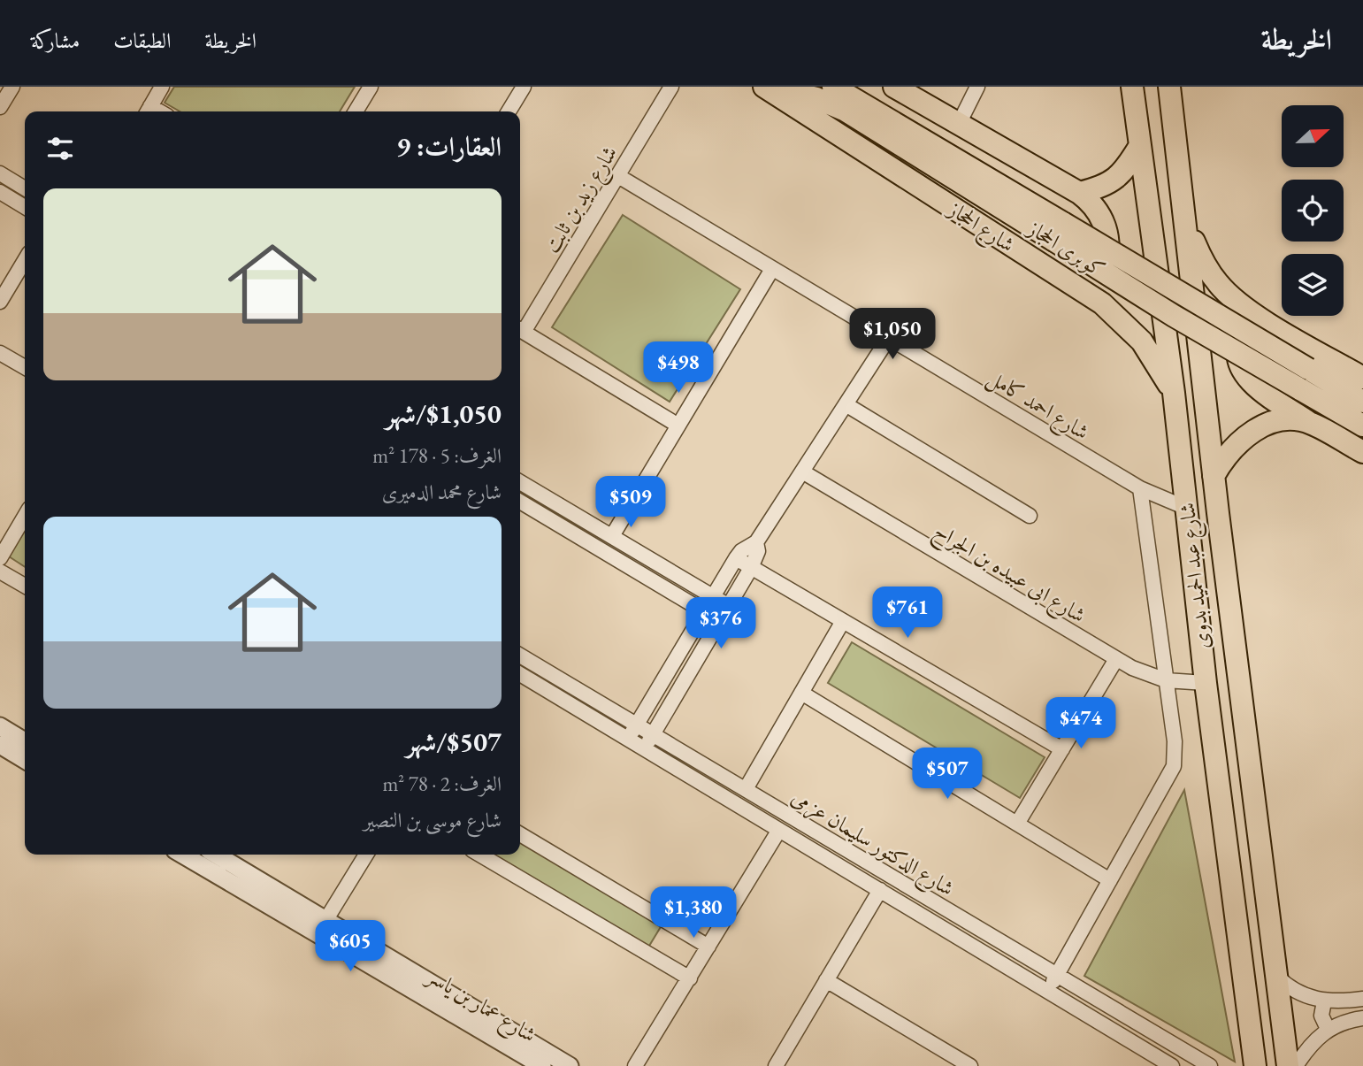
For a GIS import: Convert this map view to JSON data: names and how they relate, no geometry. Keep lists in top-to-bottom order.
{
  "streets": {
    "main road": ["شارع الحجاز", "كوبرى الحجاز", "شارع عبد الحميد بدوى"],
    "street": [
      "شارع زيد بن ثابت",
      "شارع احمد كامل",
      "شارع ابى عبيده بن الجراح",
      "شارع الدكتور سليمان عزمى",
      "شارع عمار بن ياسر"
    ]
  },
  "crossings": [
    ["شارع زيد بن ثابت", "شارع احمد كامل"],
    ["شارع الحجاز", "كوبرى الحجاز"],
    ["شارع الحجاز", "شارع عبد الحميد بدوى"],
    ["شارع احمد كامل", "شارع عبد الحميد بدوى"],
    ["شارع ابى عبيده بن الجراح", "شارع عبد الحميد بدوى"]
  ],
  "north": "right",
  "page": {
    "header": "الخريطة",
    "nav": ["الخريطة", "الطبقات", "مشاركة"],
    "heading": "العقارات: 9",
    "list": [
      {
        "name": "$1,050/شهر",
        "note": "الغرف: 5 · 178 m² · شارع محمد الدميرى"
      },
      {
        "name": "$507/شهر",
        "note": "الغرف: 2 · 78 m² · شارع موسى بن النصير"
      }
    ],
    "price": [
      "$1,050",
      "$498",
      "$509",
      "$761",
      "$376",
      "$474",
      "$507",
      "$1,380",
      "$605"
    ]
  }
}
